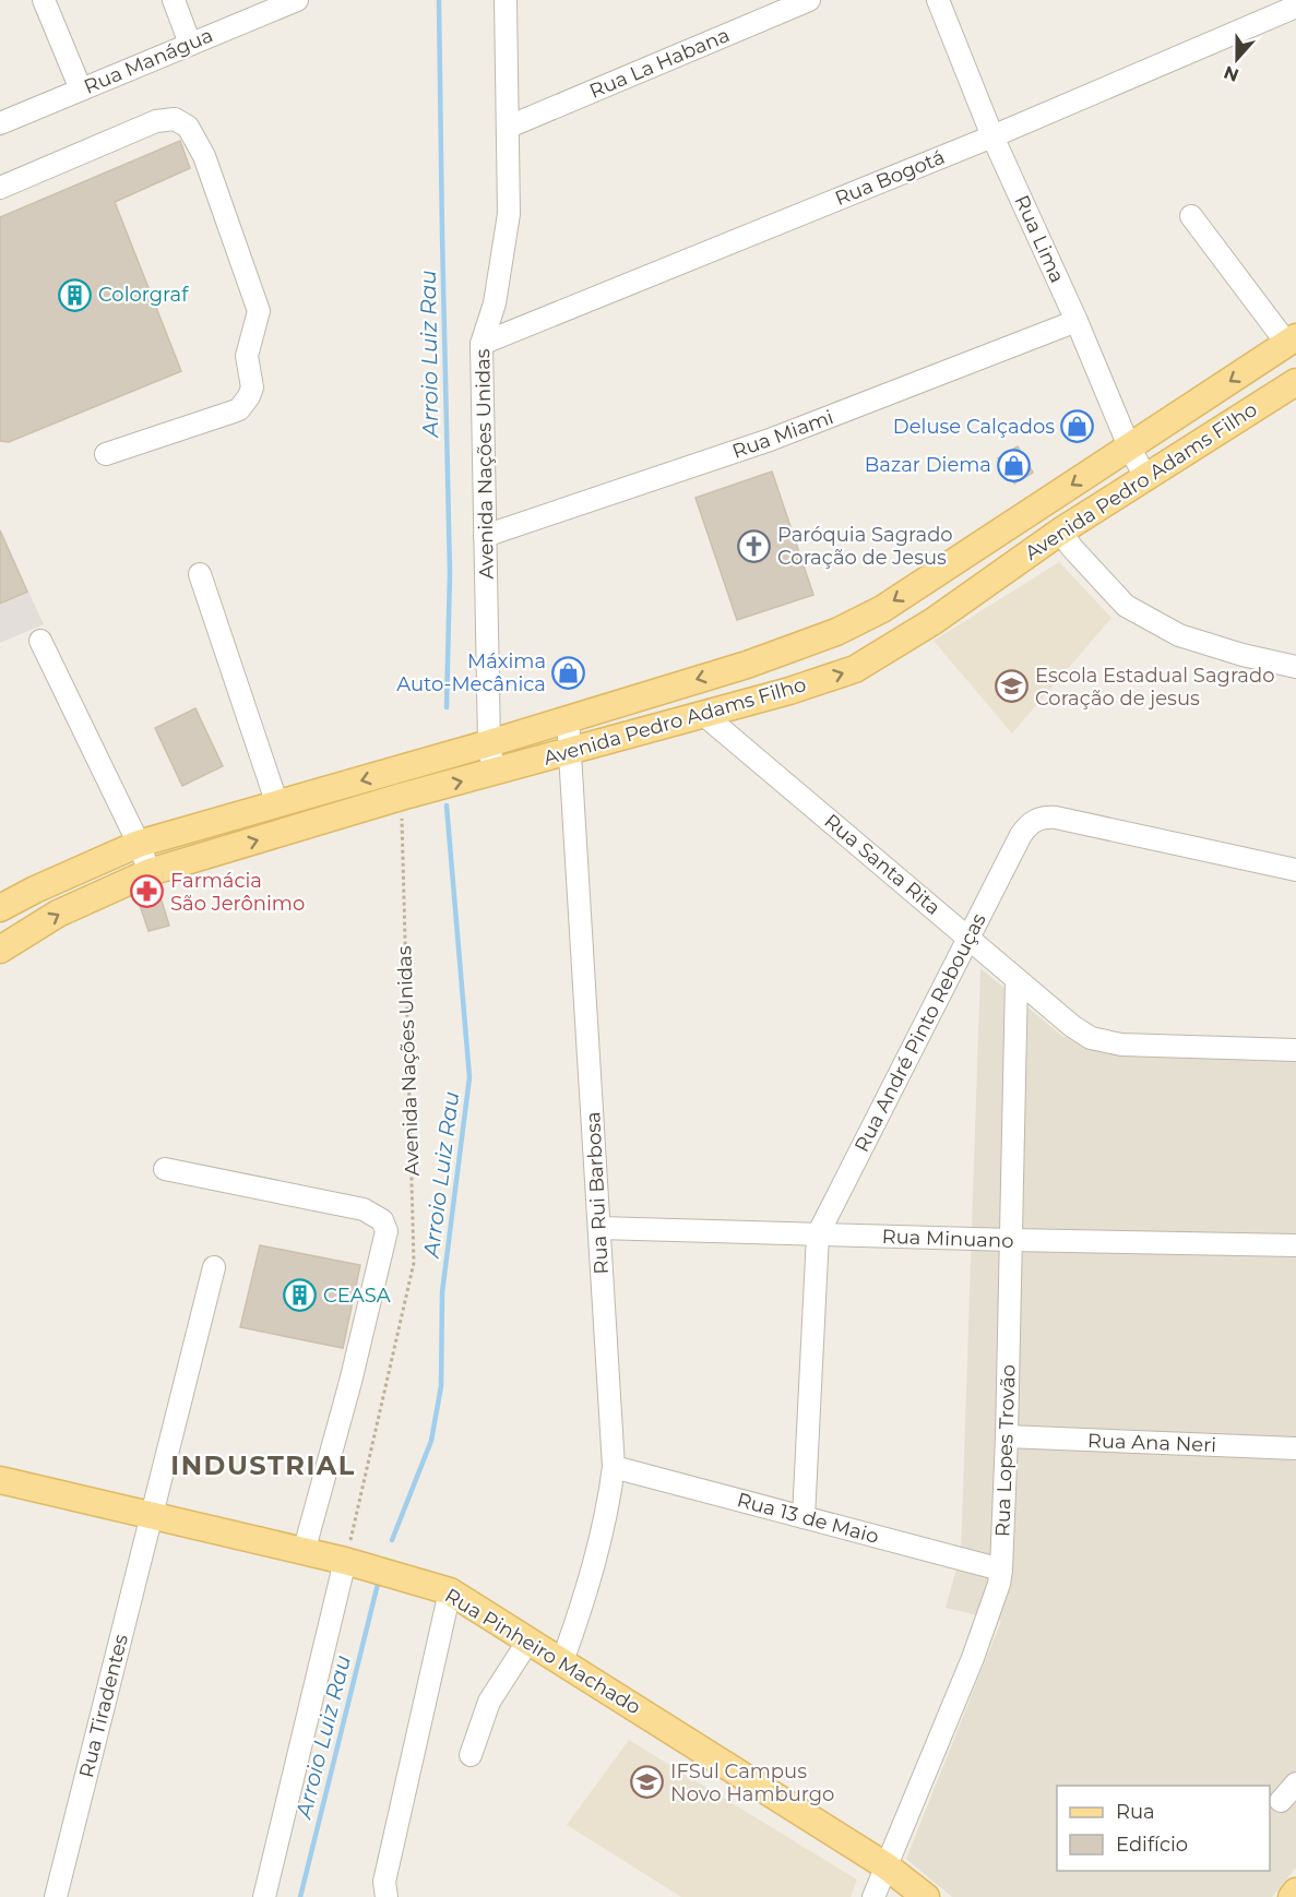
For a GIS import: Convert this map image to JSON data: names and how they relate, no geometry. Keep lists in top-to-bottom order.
{
  "streets": {
    "main road": ["Avenida Pedro Adams Filho", "Rua Pinheiro Machado"],
    "street": [
      "Rua Manágua",
      "Rua La Habana",
      "Rua Bogotá",
      "Rua Lima",
      "Rua Miami",
      "Avenida Nações Unidas",
      "Rua Santa Rita",
      "Rua André Pinto Rebouças",
      "Rua Rui Barbosa",
      "Rua Minuano",
      "Rua Ana Neri",
      "Rua Lopes Trovão",
      "Rua 13 de Maio",
      "Rua Tiradentes"
    ]
  },
  "crossings": [
    ["Rua La Habana", "Avenida Nações Unidas"],
    ["Rua Bogotá", "Rua Lima"],
    ["Rua Bogotá", "Avenida Nações Unidas"],
    ["Rua Lima", "Rua Miami"],
    ["Rua Lima", "Avenida Pedro Adams Filho"],
    ["Rua Miami", "Avenida Nações Unidas"],
    ["Avenida Nações Unidas", "Avenida Pedro Adams Filho"],
    ["Avenida Nações Unidas", "Rua Pinheiro Machado"],
    ["Avenida Pedro Adams Filho", "Rua Santa Rita"],
    ["Avenida Pedro Adams Filho", "Rua Rui Barbosa"],
    ["Rua Santa Rita", "Rua André Pinto Rebouças"],
    ["Rua Santa Rita", "Rua Lopes Trovão"],
    ["Rua André Pinto Rebouças", "Rua Minuano"],
    ["Rua André Pinto Rebouças", "Rua 13 de Maio"],
    ["Rua Rui Barbosa", "Rua Minuano"],
    ["Rua Rui Barbosa", "Rua 13 de Maio"],
    ["Rua Rui Barbosa", "Rua Pinheiro Machado"],
    ["Rua Minuano", "Rua Lopes Trovão"],
    ["Rua Ana Neri", "Rua Lopes Trovão"],
    ["Rua Lopes Trovão", "Rua 13 de Maio"],
    ["Rua Lopes Trovão", "Rua Pinheiro Machado"],
    ["Rua Pinheiro Machado", "Rua Tiradentes"]
  ],
  "districts": ["INDUSTRIAL"],
  "water": ["Arroio Luiz Rau"],
  "places": {
    "building": ["Colorgraf", "CEASA"],
    "shop": ["Deluse Calçados", "Bazar Diema", "Máxima Auto-Mecânica"],
    "church": ["Paróquia Sagrado Coração de Jesus"],
    "school or university": ["Escola Estadual Sagrado Coração de jesus", "IFSul Campus Novo Hamburgo"],
    "pharmacy": ["Farmácia São Jerônimo"]
  },
  "legend": ["Rua", "Edifício"],
  "north": "bottom"
}
